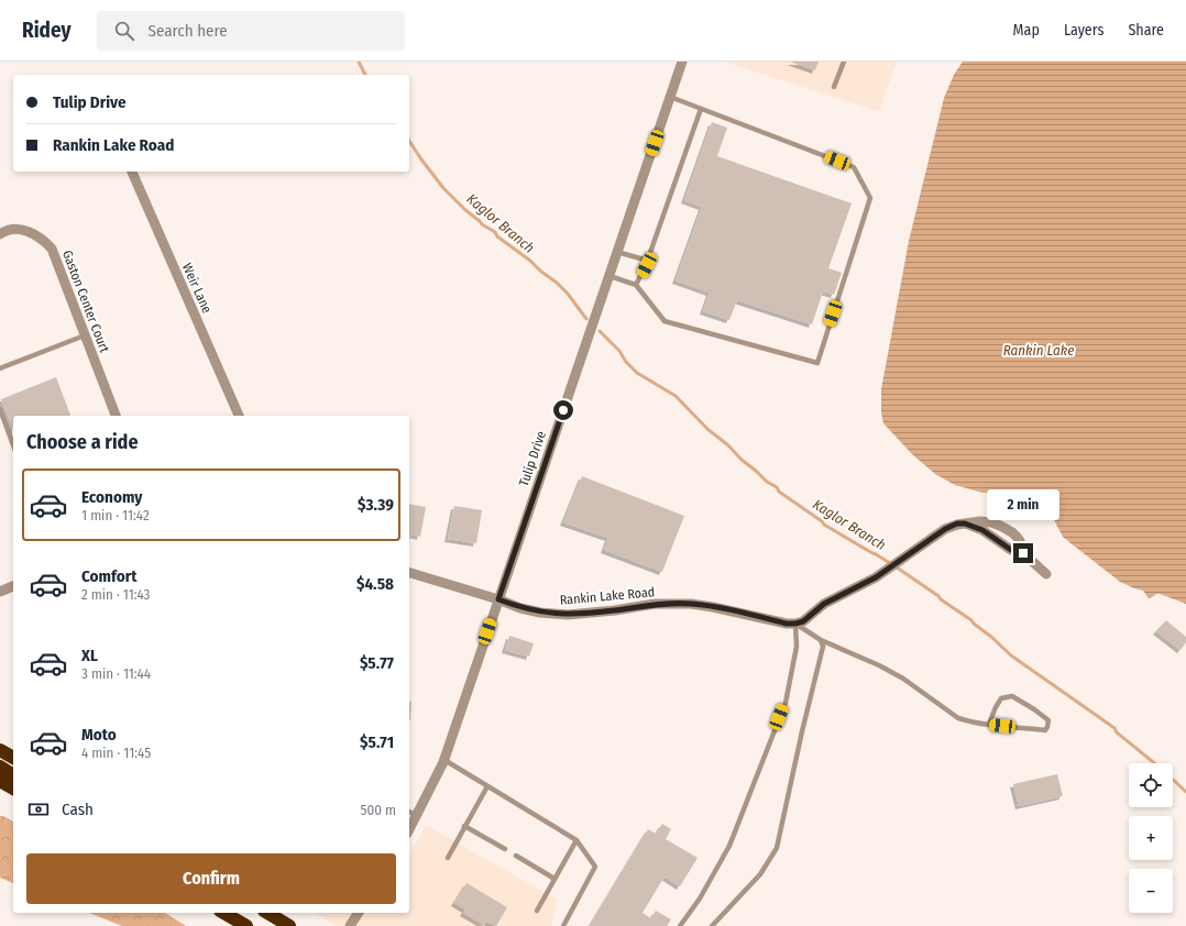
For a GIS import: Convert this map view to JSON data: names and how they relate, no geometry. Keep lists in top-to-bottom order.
{
  "streets": {
    "street": [
      "Weir Lane",
      "Gaston Center Court",
      "Tulip Drive",
      "Rankin Lake Road"
    ]
  },
  "crossings": [
    ["Tulip Drive", "Rankin Lake Road"]
  ],
  "water": ["Kaglor Branch", "Rankin Lake"],
  "page": {
    "header": "Ridey",
    "search": "Search here",
    "nav": ["Map", "Layers", "Share"],
    "banner": ["Tulip Drive", "Rankin Lake Road"],
    "heading": "Choose a ride",
    "list": [
      {
        "name": "Economy",
        "note": "1 min · 11:42",
        "value": "$3.39"
      },
      {
        "name": "Comfort",
        "note": "2 min · 11:43",
        "value": "$4.58"
      },
      {
        "name": "XL",
        "note": "3 min · 11:44",
        "value": "$5.77"
      },
      {
        "name": "Moto",
        "note": "4 min · 11:45",
        "value": "$5.71"
      }
    ],
    "bubble": "2 min",
    "map_buttons": ["+", "−"],
    "pay": ["Cash", "500 m"],
    "buttons": "Confirm"
  }
}
